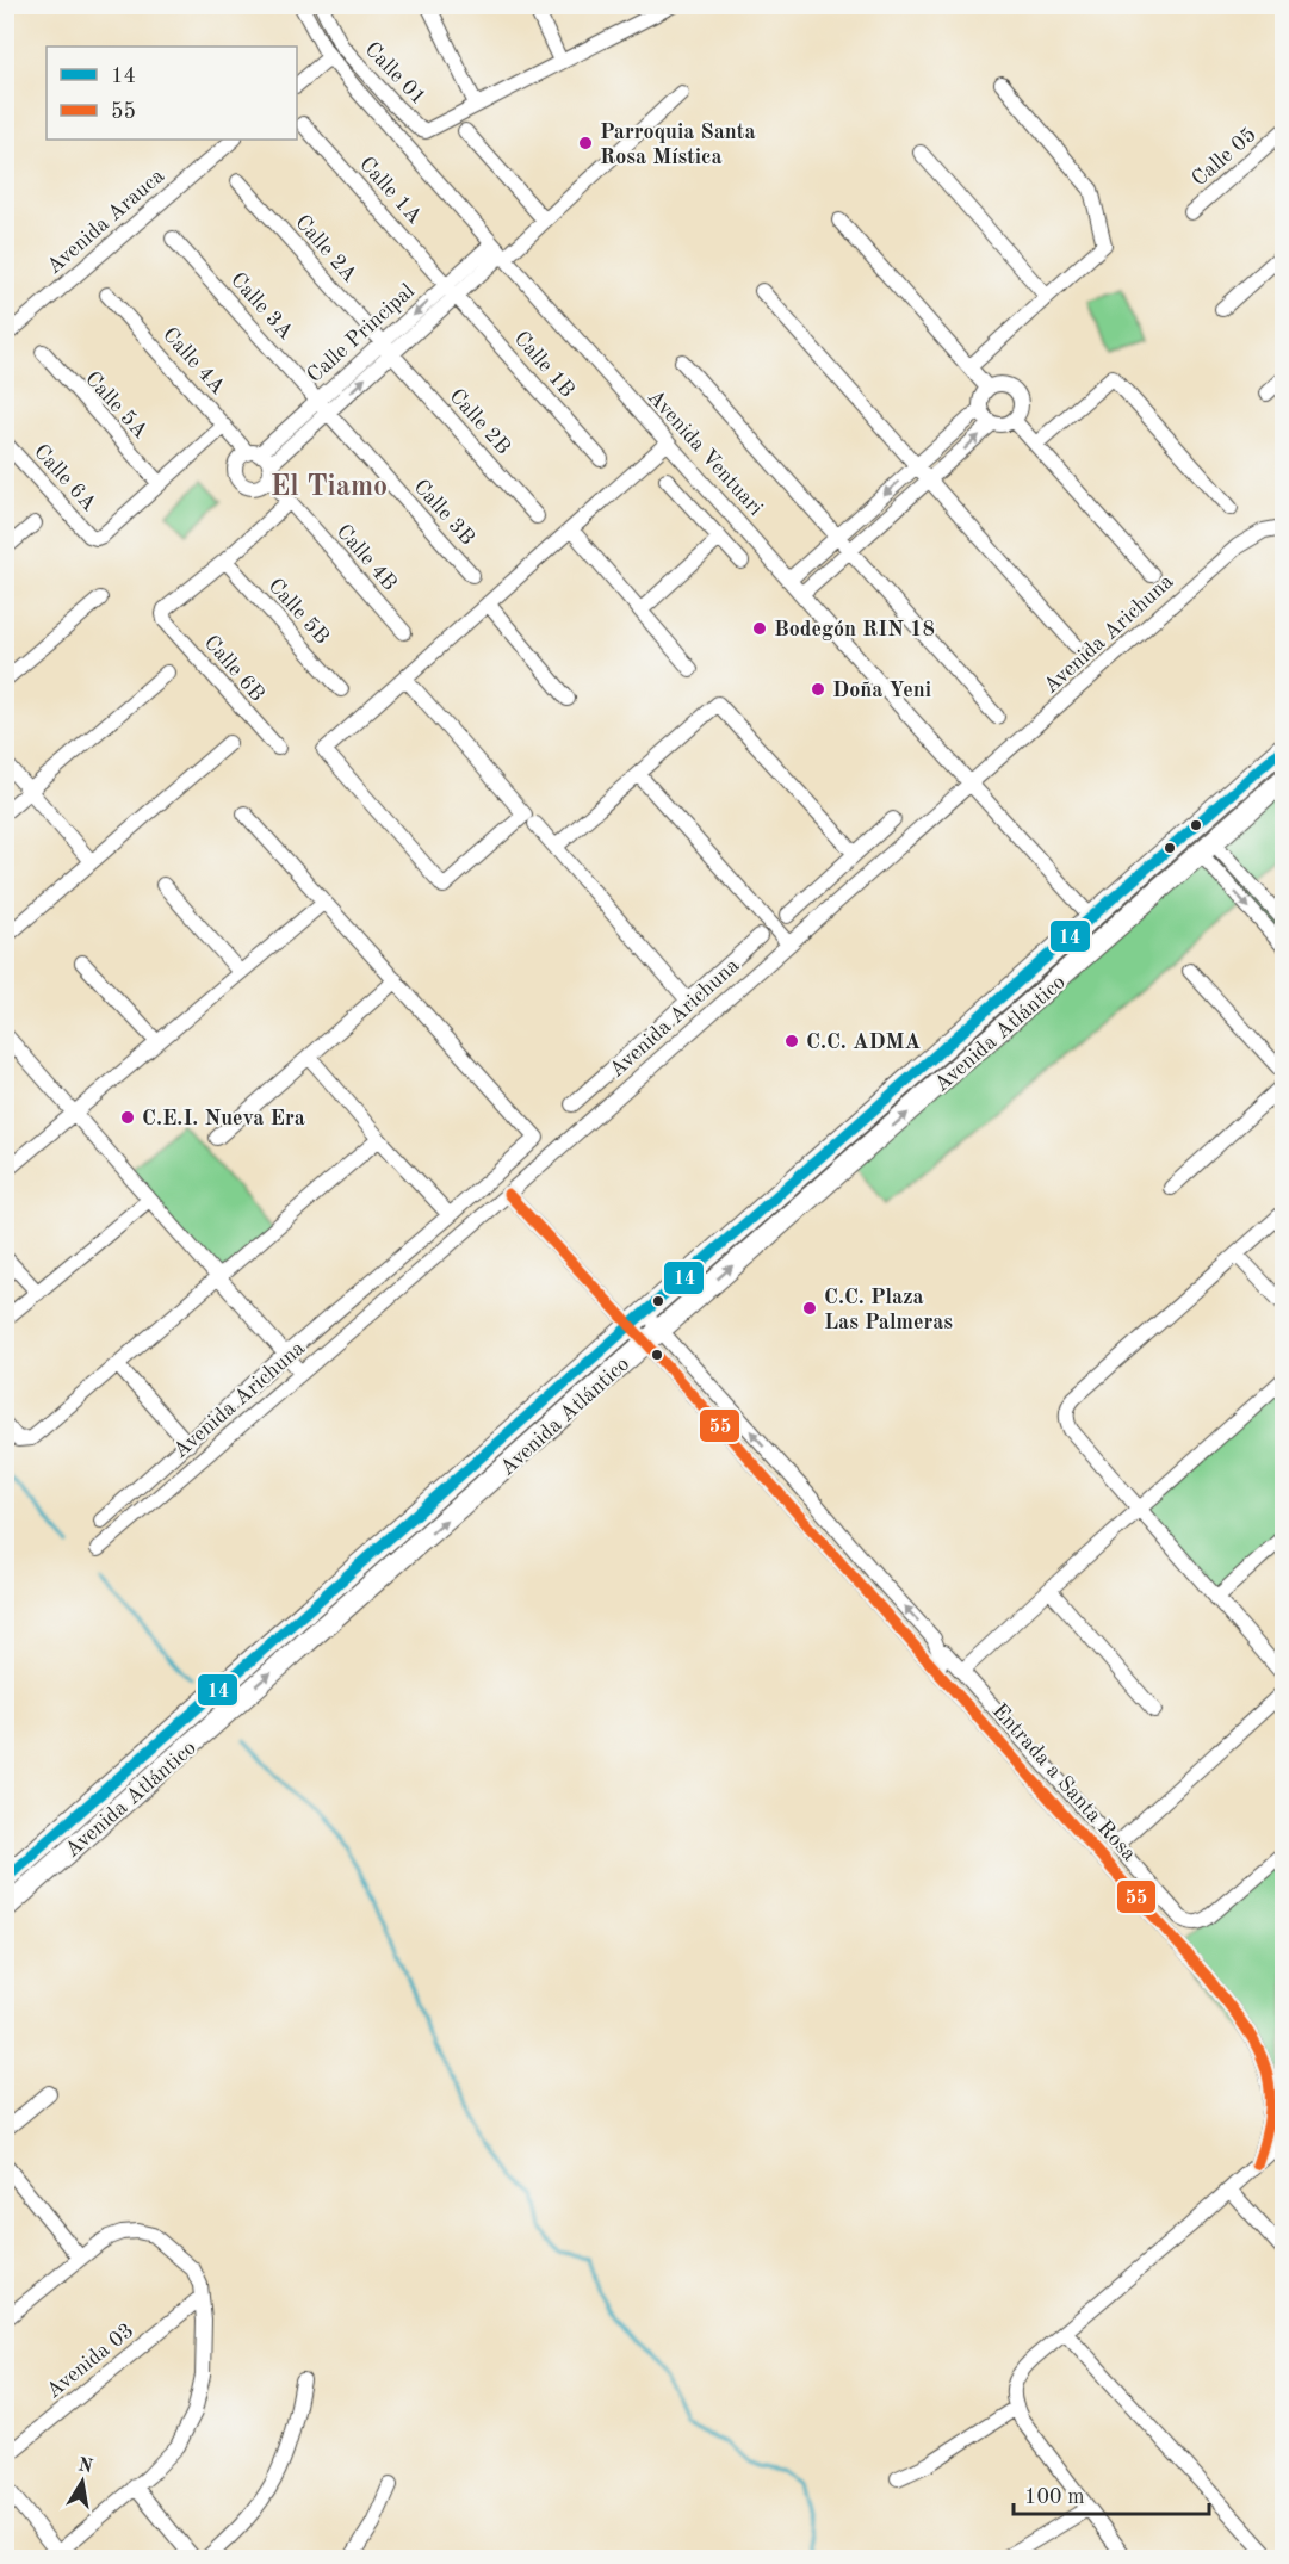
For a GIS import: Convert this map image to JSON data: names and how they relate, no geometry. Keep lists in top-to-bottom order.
{
  "streets": {
    "main road": ["Avenida Atlántico"],
    "street": [
      "Calle 01",
      "Calle 05",
      "Calle 1A",
      "Avenida Arauca",
      "Calle 2A",
      "Calle 3A",
      "Calle Principal",
      "Calle 4A",
      "Calle 1B",
      "Calle 5A",
      "Calle 2B",
      "Avenida Ventuari",
      "Calle 6A",
      "Calle 3B",
      "Calle 4B",
      "Calle 5B",
      "Avenida Arichuna",
      "Calle 6B",
      "Entrada a Santa Rosa",
      "Avenida 03"
    ]
  },
  "crossings": [
    ["Calle 1A", "Calle Principal"],
    ["Calle 1A", "Calle 1B"],
    ["Calle 2A", "Calle Principal"],
    ["Calle 2A", "Calle 2B"],
    ["Calle 3A", "Calle Principal"],
    ["Calle 3A", "Calle 3B"],
    ["Calle Principal", "Calle 4A"],
    ["Calle Principal", "Calle 1B"],
    ["Calle Principal", "Calle 2B"],
    ["Calle Principal", "Avenida Ventuari"],
    ["Calle Principal", "Calle 3B"],
    ["Calle Principal", "Calle 4B"],
    ["Calle 4A", "Calle 4B"],
    ["Calle 5A", "Calle 6A"],
    ["Avenida Ventuari", "Avenida Arichuna"],
    ["Avenida Ventuari", "Avenida Atlántico"],
    ["Calle 5B", "Calle 6B"],
    ["Avenida Atlántico", "Entrada a Santa Rosa"]
  ],
  "districts": ["El Tiamo"],
  "places": [
    "Parroquia Santa Rosa Mística",
    "Bodegón RIN 18",
    "Doña Yeni",
    "C.C. ADMA",
    "C.E.I. Nueva Era",
    "C.C. Plaza Las Palmeras"
  ],
  "lines": ["transit line 14", "transit line 55"],
  "legend": ["14", "55"],
  "scale_bar": "100 m",
  "north": "top"
}
